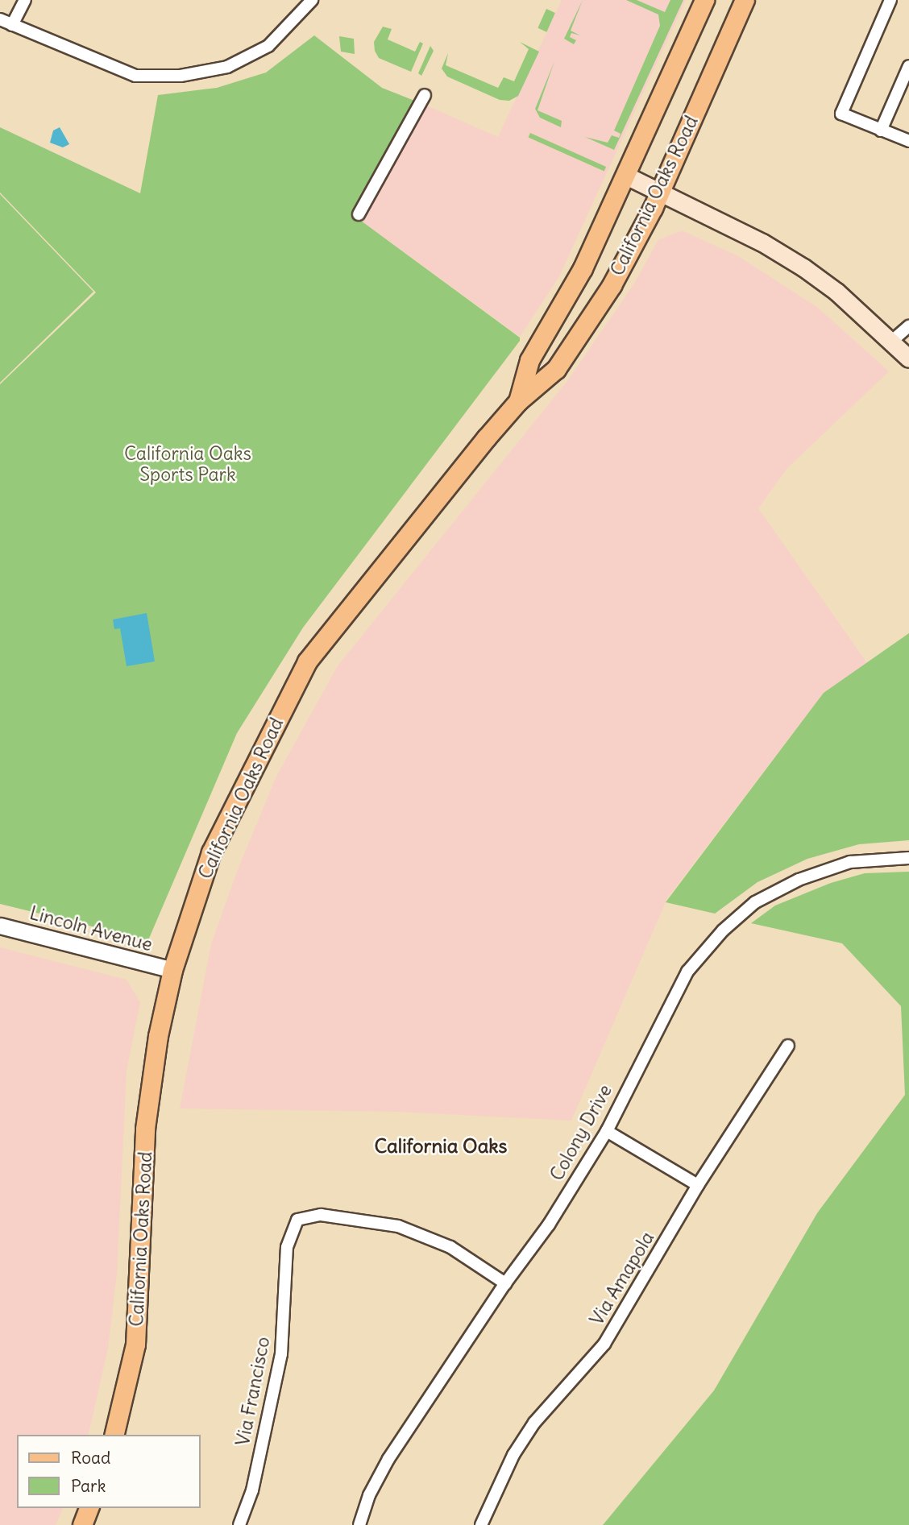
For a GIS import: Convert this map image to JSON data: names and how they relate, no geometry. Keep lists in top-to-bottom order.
{
  "streets": {
    "main road": ["California Oaks Road"],
    "street": [
      "Lincoln Avenue",
      "Colony Drive",
      "Via Amapola",
      "Via Francisco"
    ]
  },
  "crossings": [
    ["California Oaks Road", "Lincoln Avenue"],
    ["Colony Drive", "Via Francisco"]
  ],
  "districts": ["California Oaks"],
  "parks": ["California Oaks Sports Park"],
  "legend": ["Road", "Park"]
}
